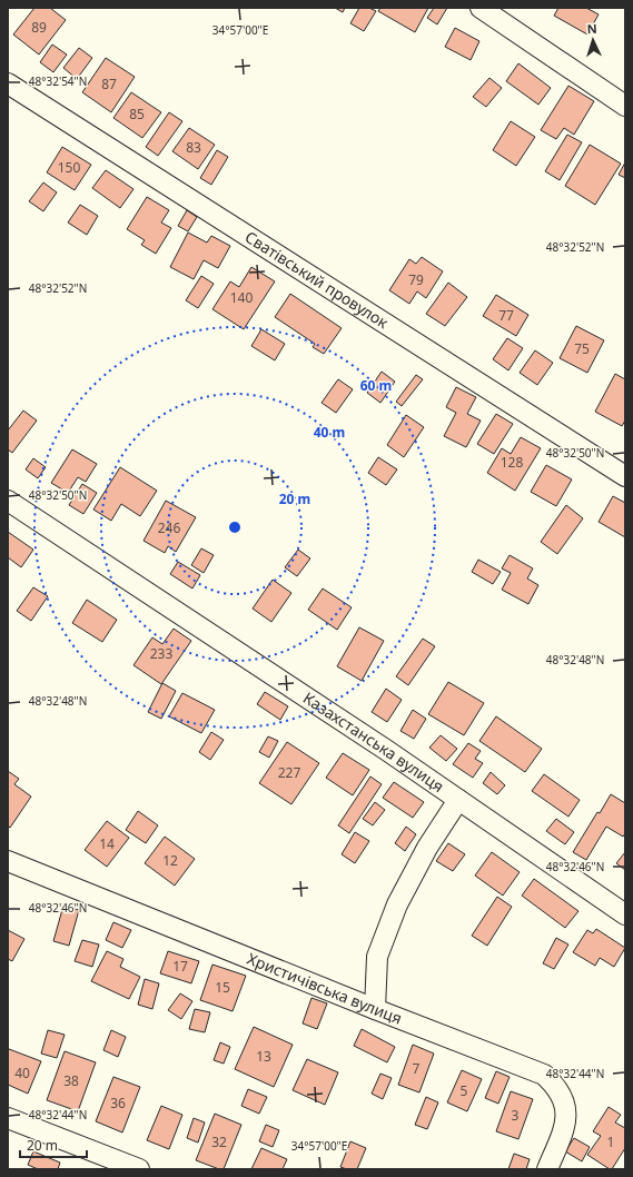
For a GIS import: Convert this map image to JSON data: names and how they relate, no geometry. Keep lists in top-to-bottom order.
{
  "streets": {
    "street": ["Сватівський провулок", "Казахстанська вулиця", "Христичівська вулиця"]
  },
  "house_numbers": [
    "89",
    "87",
    "85",
    "83",
    "150",
    "79",
    "140",
    "77",
    "75",
    "128",
    "246",
    "233",
    "227",
    "14",
    "12",
    "17",
    "15",
    "13",
    "7",
    "40",
    "38",
    "5",
    "36",
    "3",
    "32",
    "1"
  ],
  "scale_bar": "20 m",
  "north": "top",
  "coordinates": [
    "34°57'00\"E",
    "48°32'54\"N",
    "48°32'52\"N",
    "48°32'50\"N",
    "48°32'48\"N",
    "48°32'46\"N",
    "48°32'44\"N"
  ],
  "rings": ["60 m", "40 m", "20 m"]
}
